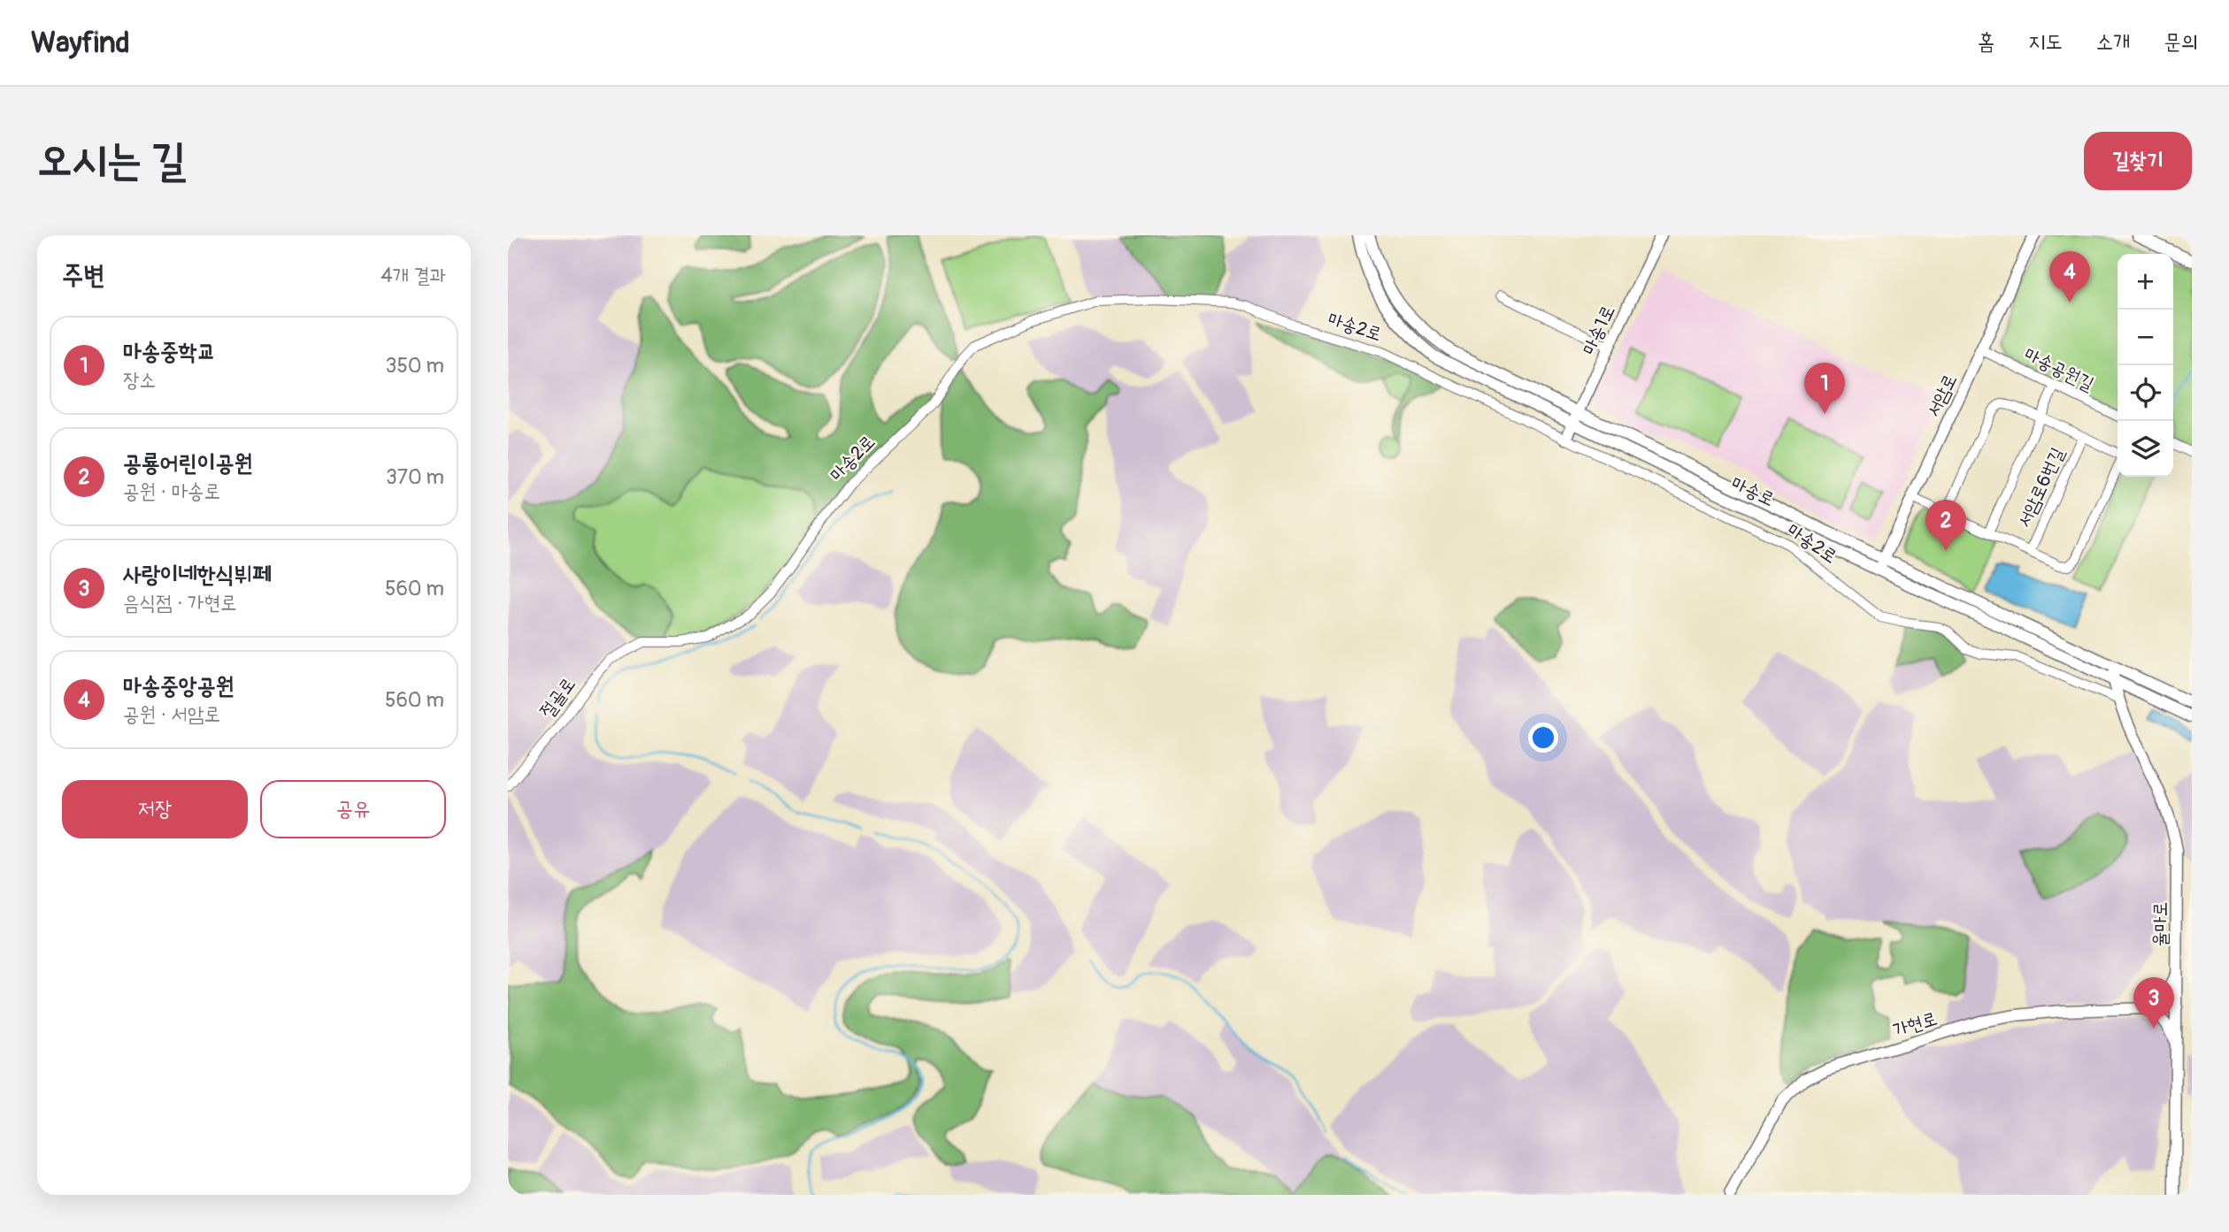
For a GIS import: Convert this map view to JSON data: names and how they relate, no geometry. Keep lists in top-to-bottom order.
{
  "streets": {
    "street": [
      "마송2로",
      "마송1로",
      "마송공원길",
      "서암로",
      "서암로6번길",
      "마송로",
      "절골로",
      "율마로",
      "가현로"
    ]
  },
  "crossings": [
    ["마송2로", "마송1로"],
    ["마송2로", "절골로"],
    ["마송2로", "율마로"],
    ["마송1로", "마송로"],
    ["마송공원길", "서암로"],
    ["마송공원길", "서암로6번길"],
    ["서암로", "서암로6번길"],
    ["서암로", "마송로"],
    ["마송로", "율마로"],
    ["율마로", "가현로"]
  ],
  "page": {
    "header": "Wayfind",
    "nav": [
      "홈",
      "지도",
      "소개",
      "문의"
    ],
    "buttons": [
      "길찾기",
      ["저장", "공유"]
    ],
    "title": "오시는 길",
    "heading": ["주변", "4개 결과"],
    "pins": [
      "4",
      "1",
      "2",
      "3"
    ],
    "map_buttons": ["+", "−"],
    "list": [
      {
        "mark": "1",
        "name": "마송중학교",
        "note": "장소",
        "value": "350 m"
      },
      {
        "mark": "2",
        "name": "공룡어린이공원",
        "note": "공원 · 마송로",
        "value": "370 m"
      },
      {
        "mark": "3",
        "name": "사랑이네한식뷔페",
        "note": "음식점 · 가현로",
        "value": "560 m"
      },
      {
        "mark": "4",
        "name": "마송중앙공원",
        "note": "공원 · 서암로",
        "value": "560 m"
      }
    ]
  }
}
